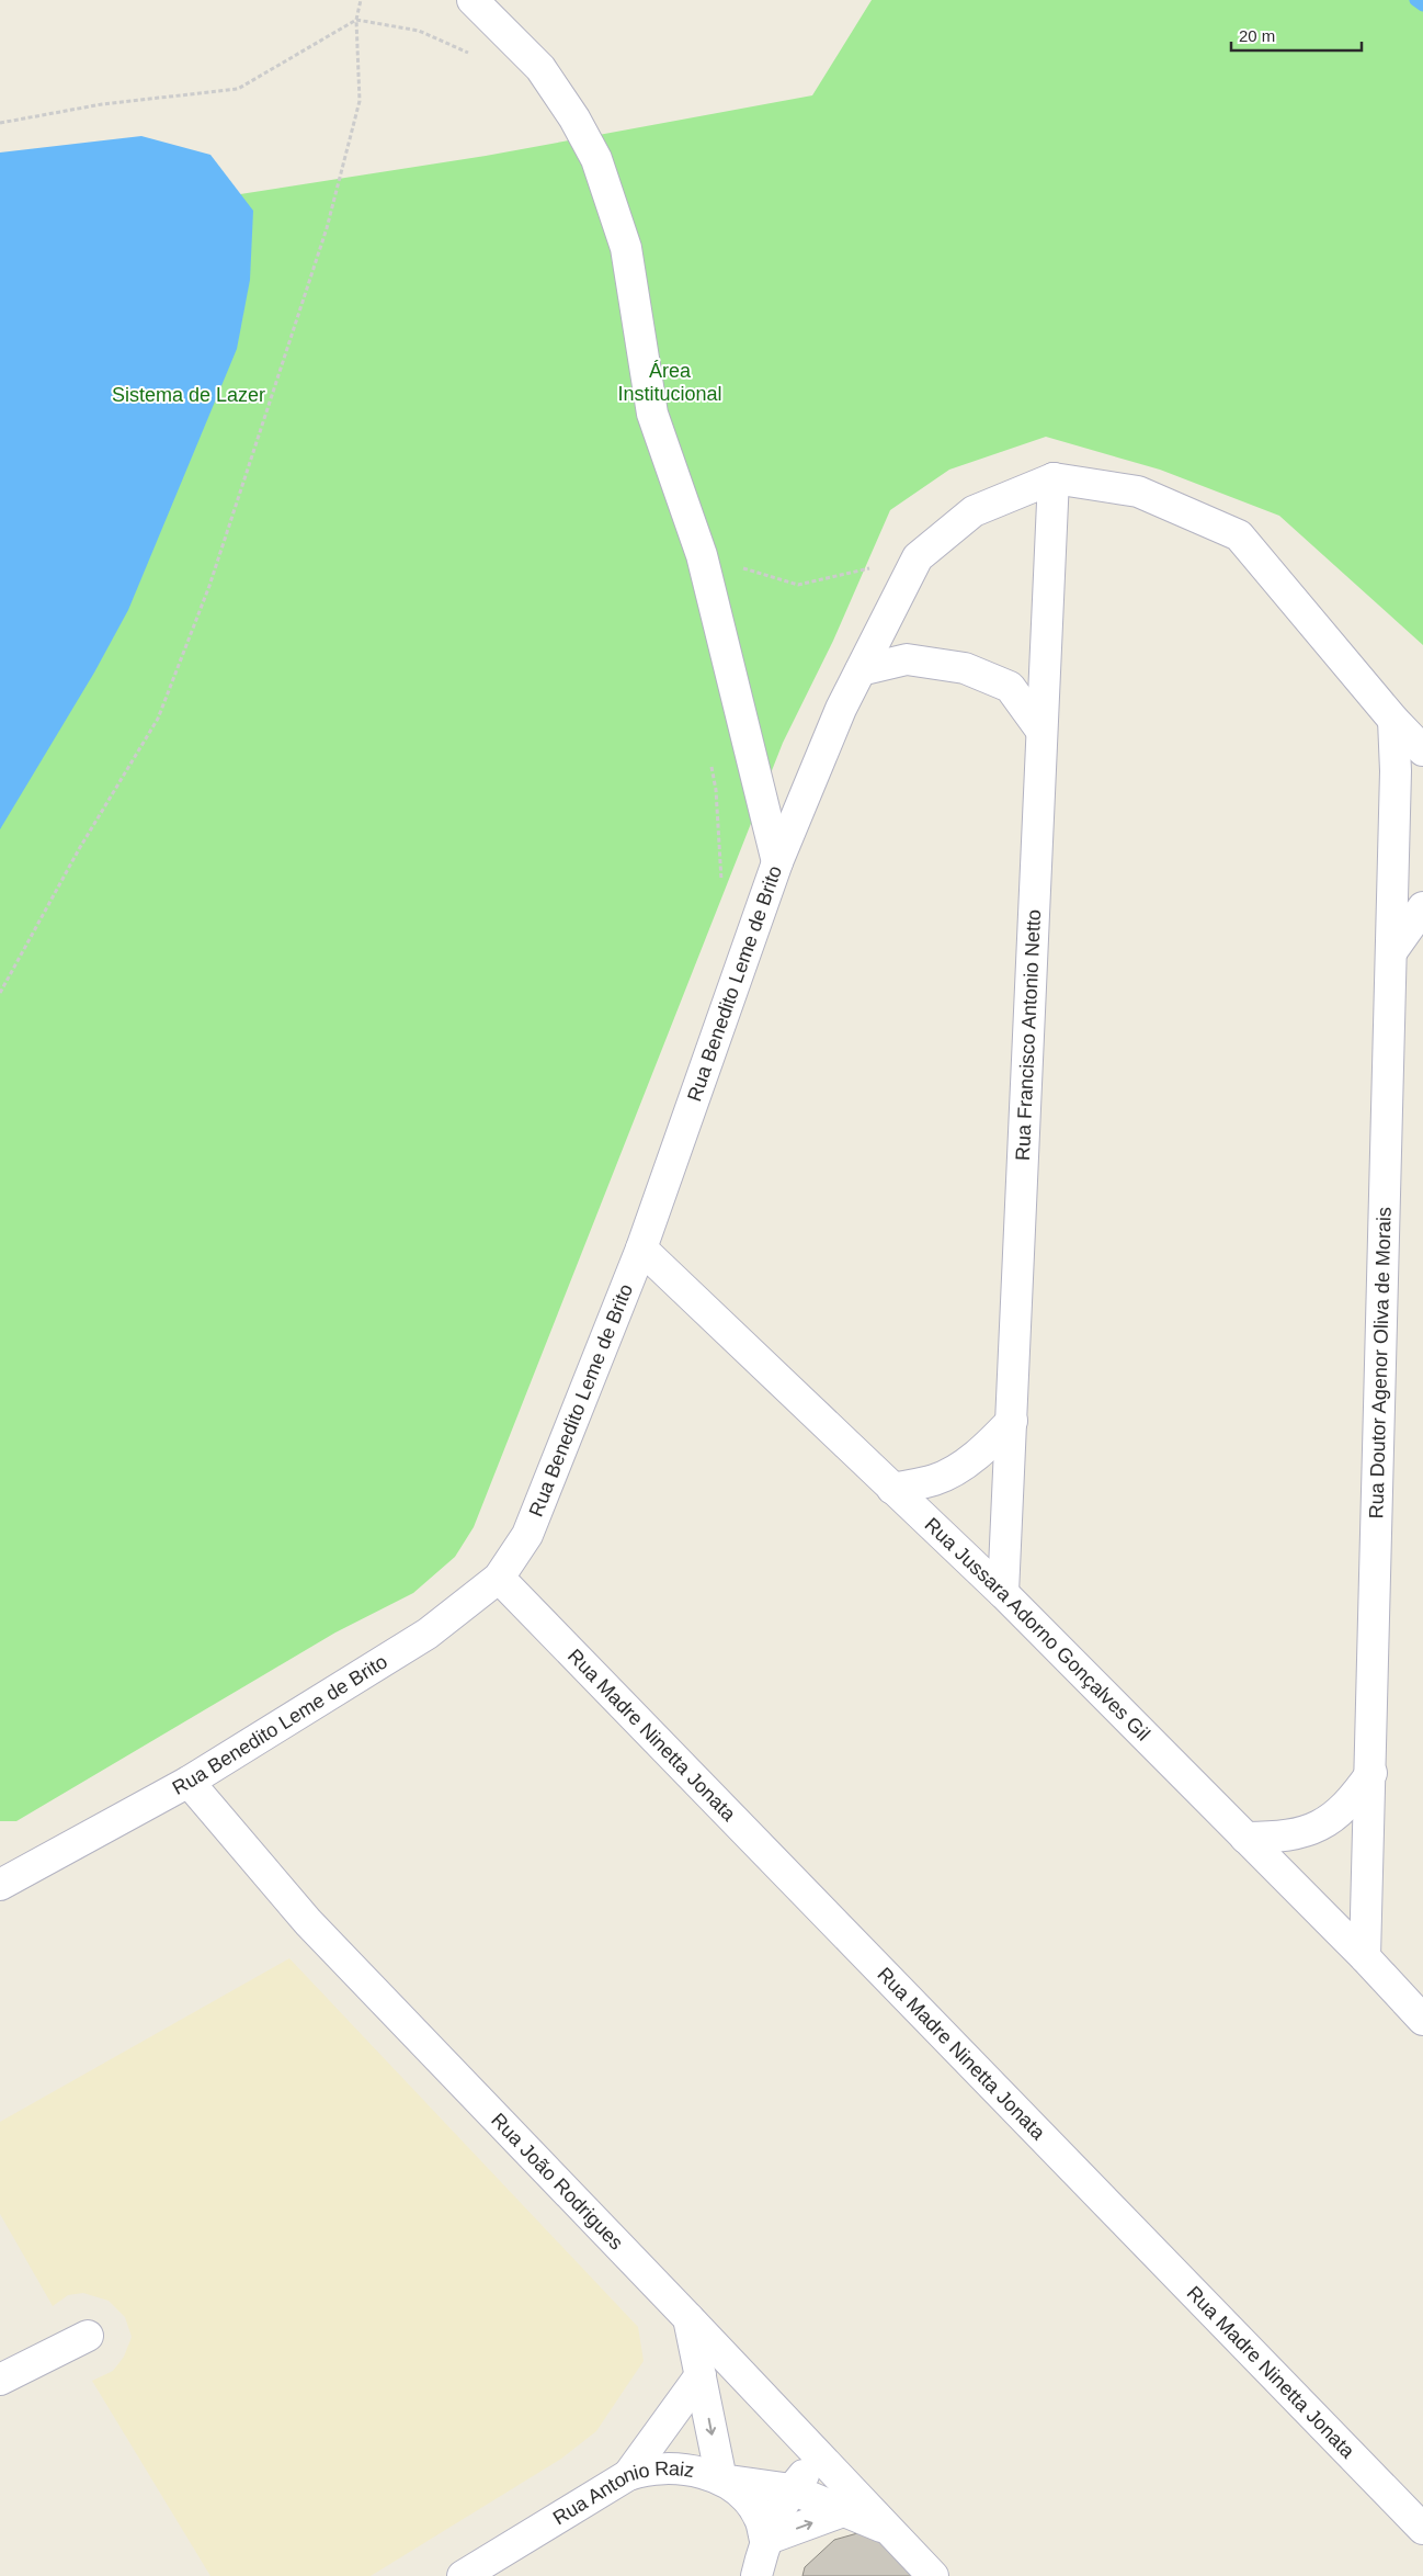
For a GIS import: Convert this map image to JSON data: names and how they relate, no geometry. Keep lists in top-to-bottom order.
{
  "streets": {
    "street": [
      "Rua Benedito Leme de Brito",
      "Rua Francisco Antonio Netto",
      "Rua Doutor Agenor Oliva de Morais",
      "Rua Jussara Adorno Gonçalves Gil",
      "Rua Madre Ninetta Jonata",
      "Rua João Rodrigues",
      "Rua Antonio Raiz"
    ]
  },
  "crossings": [
    ["Rua Benedito Leme de Brito", "Rua Francisco Antonio Netto"],
    ["Rua Benedito Leme de Brito", "Rua Jussara Adorno Gonçalves Gil"],
    ["Rua Benedito Leme de Brito", "Rua Madre Ninetta Jonata"],
    ["Rua Benedito Leme de Brito", "Rua João Rodrigues"],
    ["Rua Francisco Antonio Netto", "Rua Jussara Adorno Gonçalves Gil"],
    ["Rua Doutor Agenor Oliva de Morais", "Rua Jussara Adorno Gonçalves Gil"]
  ],
  "parks": ["Área Institucional", "Sistema de Lazer"],
  "scale_bar": "20 m"
}
